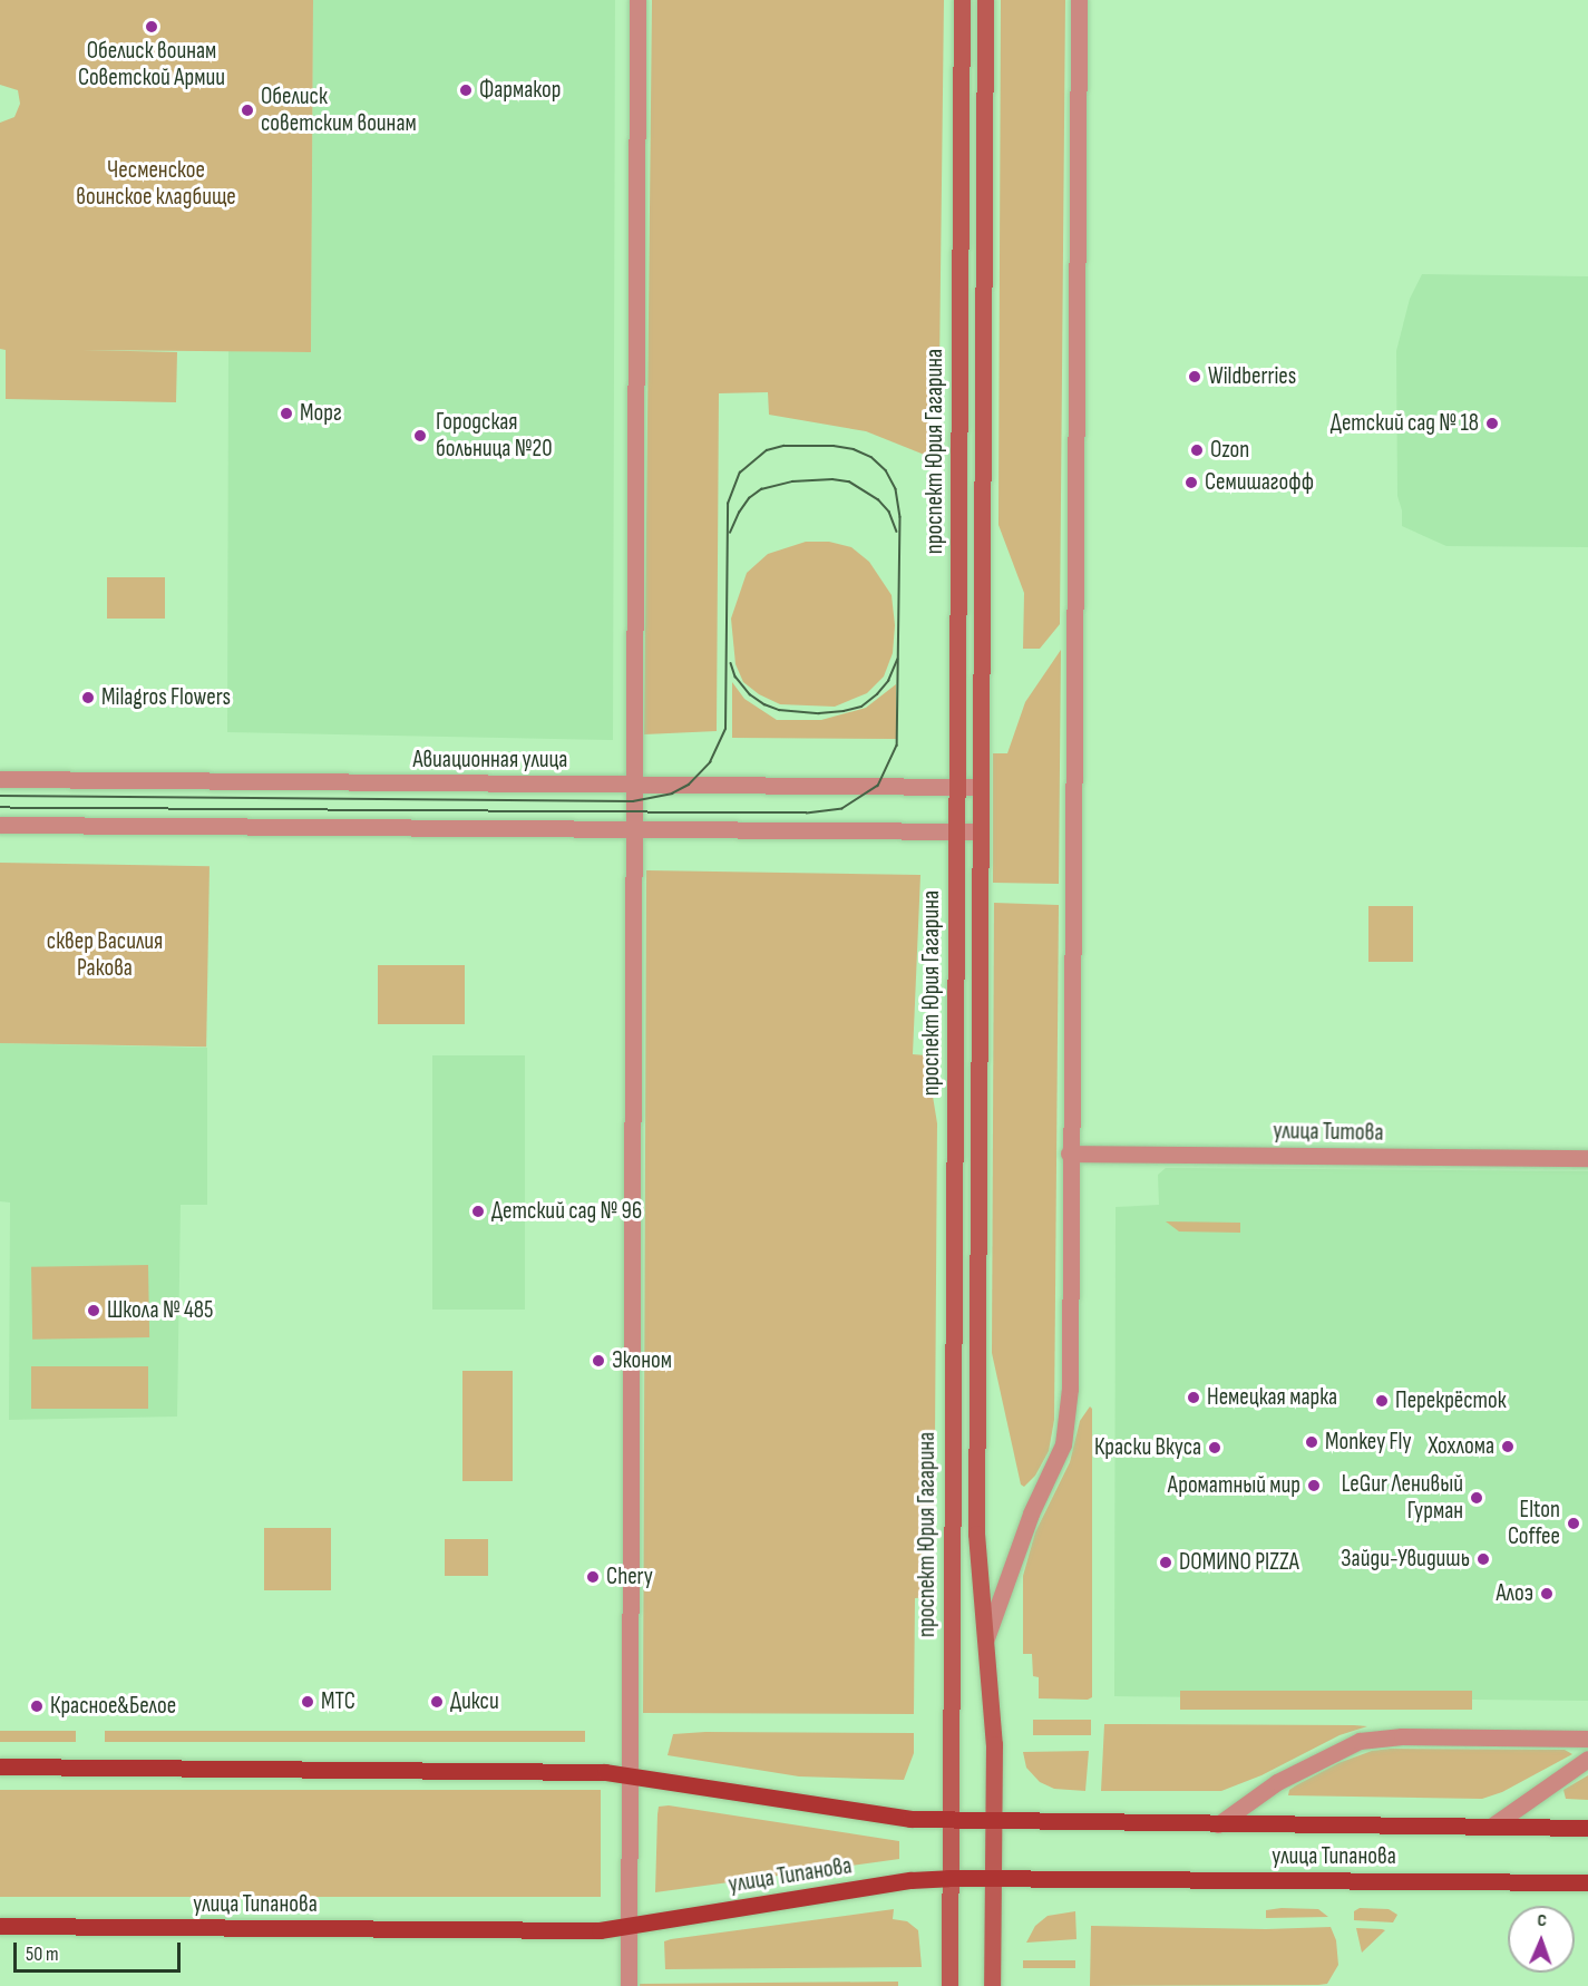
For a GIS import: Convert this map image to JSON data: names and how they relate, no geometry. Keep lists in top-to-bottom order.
{
  "streets": {
    "main road": ["проспект Юрия Гагарина", "улица Типанова"],
    "street": ["Авиационная улица", "улица Титова"]
  },
  "crossings": [
    ["проспект Юрия Гагарина", "Авиационная улица"],
    ["проспект Юрия Гагарина", "улица Титова"],
    ["проспект Юрия Гагарина", "улица Типанова"]
  ],
  "parks": ["Чесменское воинское кладбище", "сквер Василия Ракова"],
  "places": [
    "Обелиск воинам Советской Армии",
    "Фармакор",
    "Обелиск советским воинам",
    "Wildberries",
    "Морг",
    "Детский сад № 18",
    "Городская больница №20",
    "Ozon",
    "Семишагофф",
    "Milagros Flowers",
    "Детский сад № 96",
    "Школа № 485",
    "Эконом",
    "Немецкая марка",
    "Перекрёсток",
    "Monkey Fly",
    "Хохлома",
    "Краски Вкуса",
    "Ароматный мир",
    "LeGur Ленивый Гурман",
    "Elton Coffee",
    "Зайди-Увидишь",
    "DOMИNO PIZZA",
    "Chery",
    "Алоэ",
    "МТС",
    "Дикси",
    "Красное&Белое"
  ],
  "scale_bar": "50 m",
  "north": "top"
}
